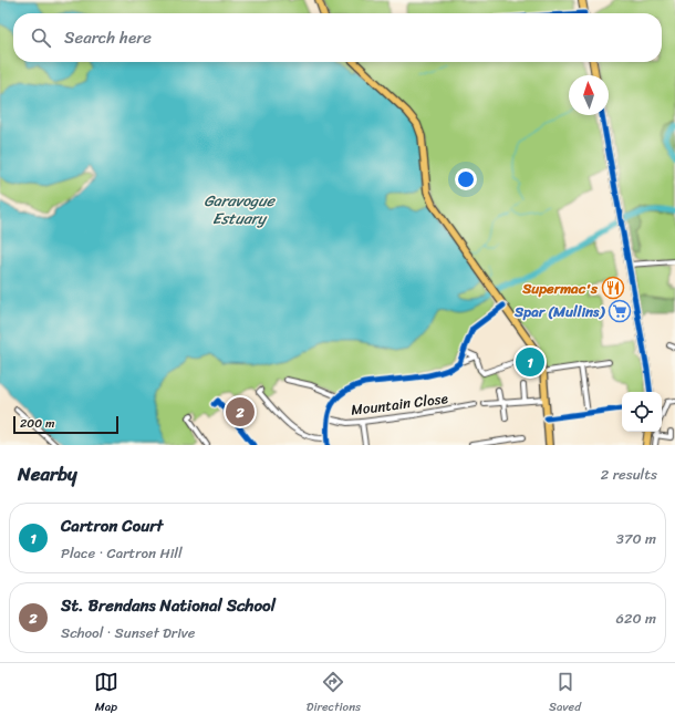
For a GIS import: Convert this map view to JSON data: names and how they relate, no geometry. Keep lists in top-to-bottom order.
{
  "streets": {
    "street": ["Mountain Close"]
  },
  "water": ["Garavogue Estuary"],
  "places": {
    "restaurant": ["Supermac's"],
    "supermarket": ["Spar (Mullins)"]
  },
  "scale_bar": "200 m",
  "north": "top",
  "page": {
    "search": "Search here",
    "pins": ["1", "2"],
    "scale": "200 m",
    "heading": ["Nearby", "2 results"],
    "list": [
      {
        "mark": "1",
        "name": "Cartron Court",
        "note": "Place · Cartron Hill",
        "value": "370 m"
      },
      {
        "mark": "2",
        "name": "St. Brendans National School",
        "note": "School · Sunset Drive",
        "value": "620 m"
      }
    ],
    "nav": ["Map", "Directions", "Saved"]
  }
}
